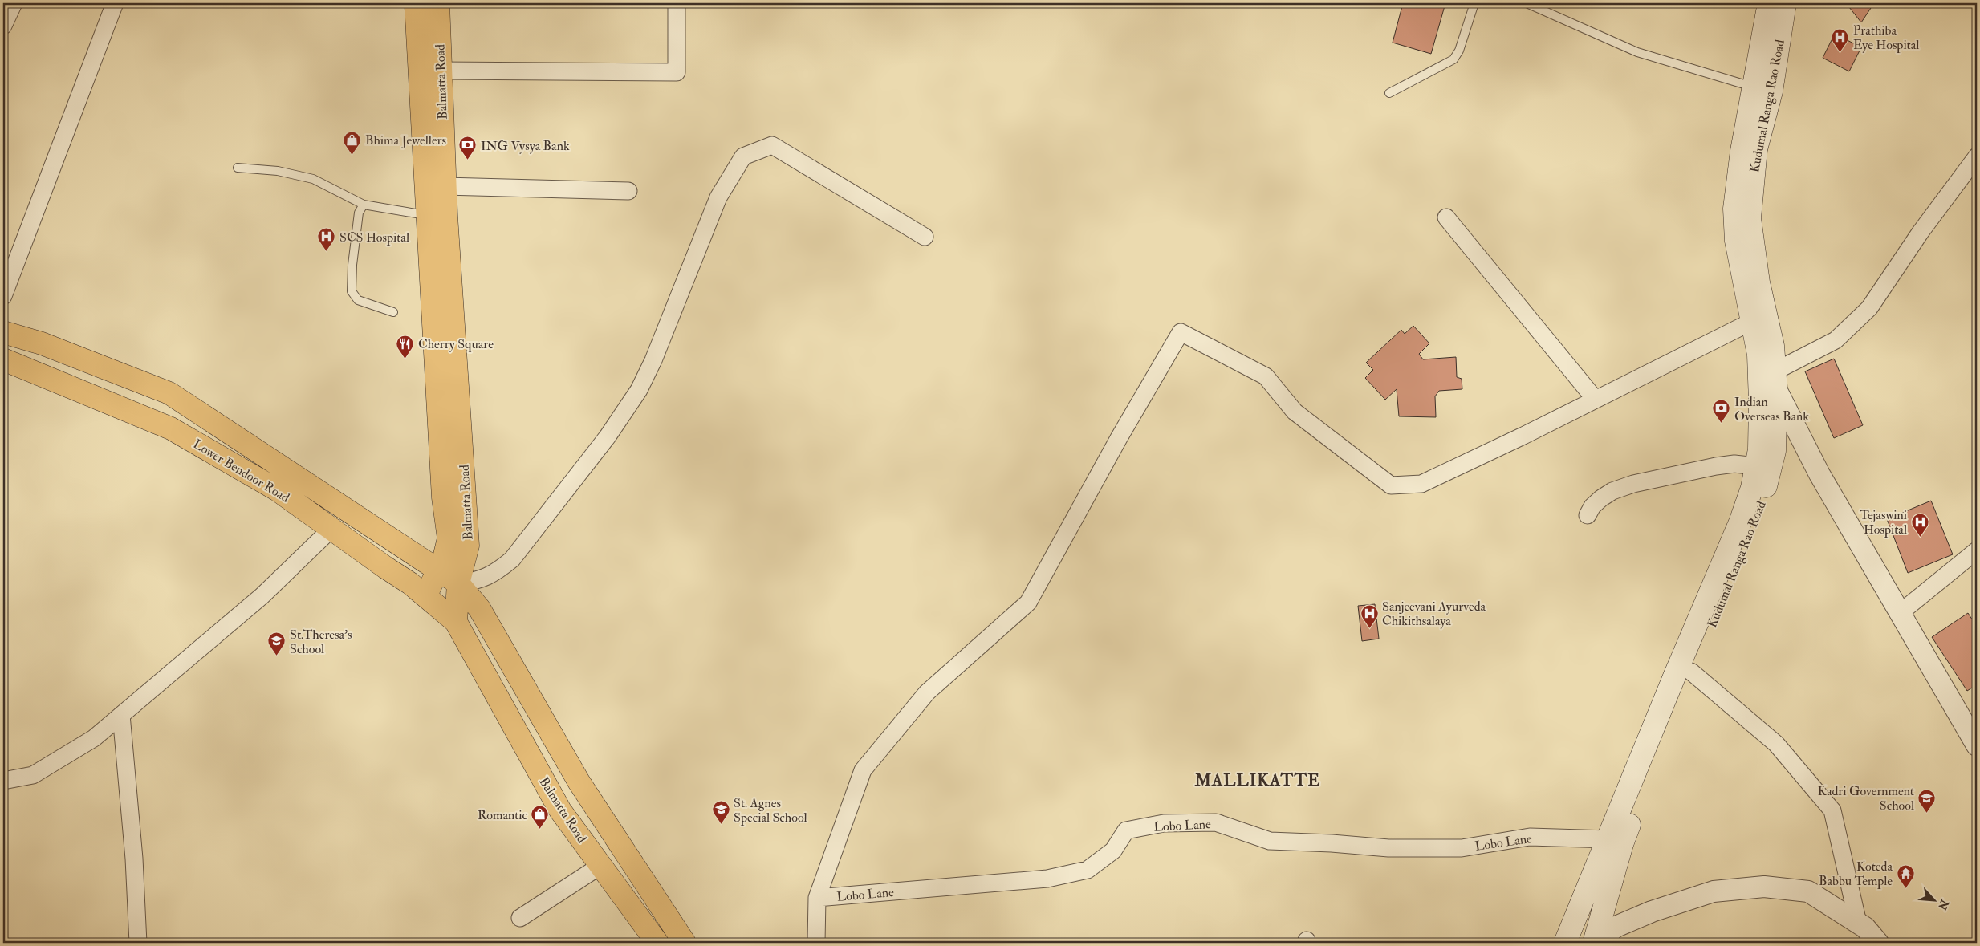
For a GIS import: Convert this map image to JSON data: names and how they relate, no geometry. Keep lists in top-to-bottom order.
{
  "streets": {
    "main road": ["Balmatta Road", "Kudumal Ranga Rao Road", "Lower Bendoor Road"],
    "street": ["Lobo Lane"]
  },
  "crossings": [
    ["Balmatta Road", "Lower Bendoor Road"]
  ],
  "districts": ["MALLIKATTE"],
  "places": {
    "hospital": [
      "Prathiba Eye Hospital",
      "SCS Hospital",
      "Tejaswini Hospital",
      "Sanjeevani Ayurveda Chikithsalaya"
    ],
    "shop": ["Bhima Jewellers", "Romantic"],
    "bank": ["ING Vysya Bank", "Indian Overseas Bank"],
    "restaurant": ["Cherry Square"],
    "school or university": ["St.Theresa's School", "Kadri Government School", "St. Agnes Special School"],
    "temple": ["Koteda Babbu Temple"]
  },
  "north": "bottom right"
}
